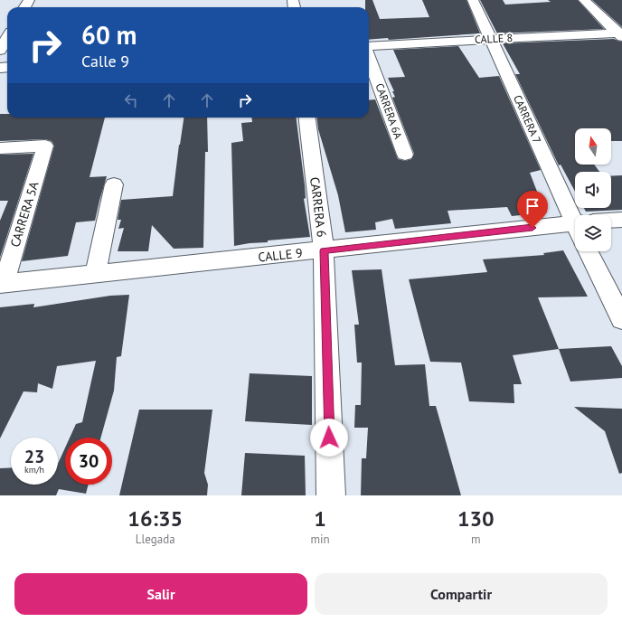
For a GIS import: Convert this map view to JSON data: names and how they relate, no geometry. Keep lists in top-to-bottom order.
{
  "streets": {
    "street": [
      "CALLE 8",
      "CARRERA 6A",
      "CARRERA 7",
      "CARRERA 6",
      "CARRERA 5A",
      "CALLE 9"
    ]
  },
  "crossings": [
    ["CALLE 8", "CARRERA 7"],
    ["CARRERA 6", "CALLE 9"],
    ["CARRERA 5A", "CALLE 9"]
  ],
  "north": "top",
  "page": {
    "turn": ["60 m", "Calle 9"],
    "speed": "23 km/h",
    "limit": "30",
    "eta": [
      "16:35",
      "Llegada",
      "1",
      "min",
      "130",
      "m"
    ],
    "buttons": ["Salir", "Compartir"]
  }
}
